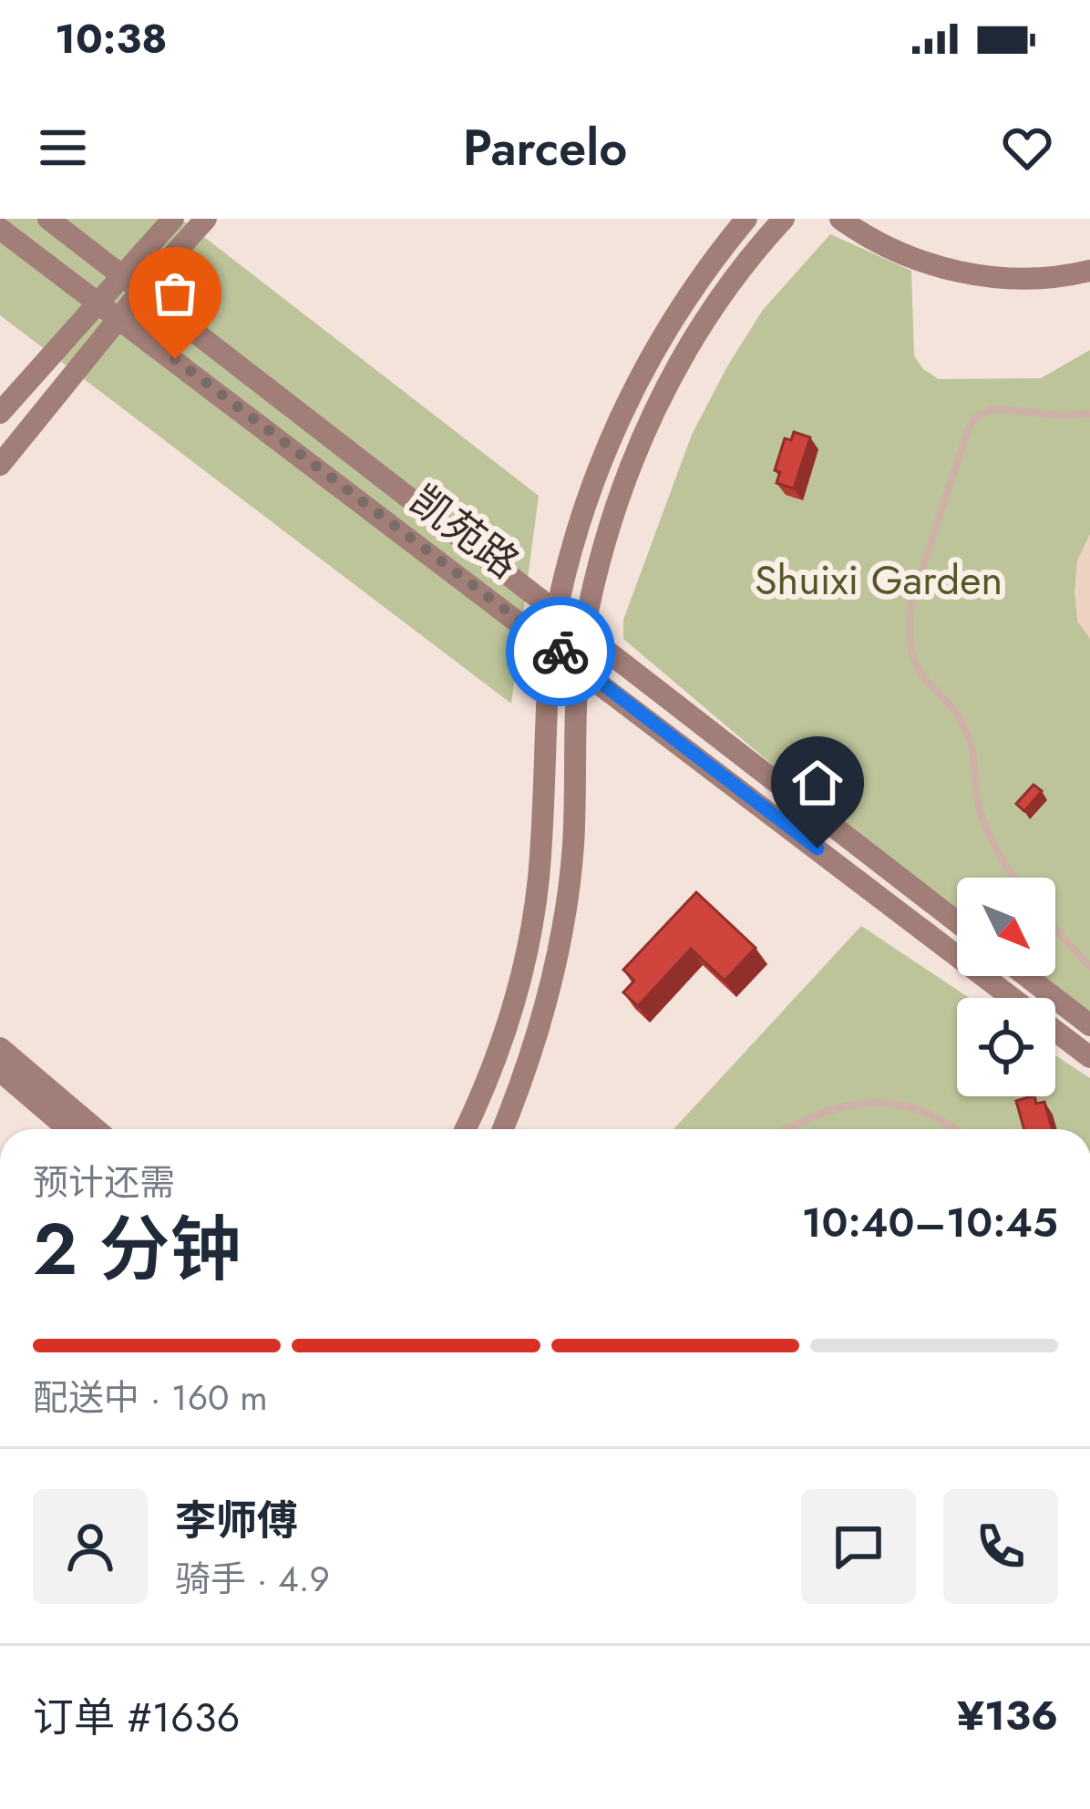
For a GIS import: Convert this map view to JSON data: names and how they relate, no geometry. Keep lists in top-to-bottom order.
{
  "streets": {
    "main road": ["凯苑路"]
  },
  "parks": ["Shuixi Garden"],
  "north": "bottom right",
  "page": {
    "status": "10:38",
    "header": "Parcelo",
    "heading": ["2 分钟", "预计还需", "10:40–10:45"],
    "panel": [
      "李师傅",
      "骑手 · 4.9",
      "订单 #1636",
      "¥136"
    ],
    "bar": "配送中 · 160 m"
  }
}
